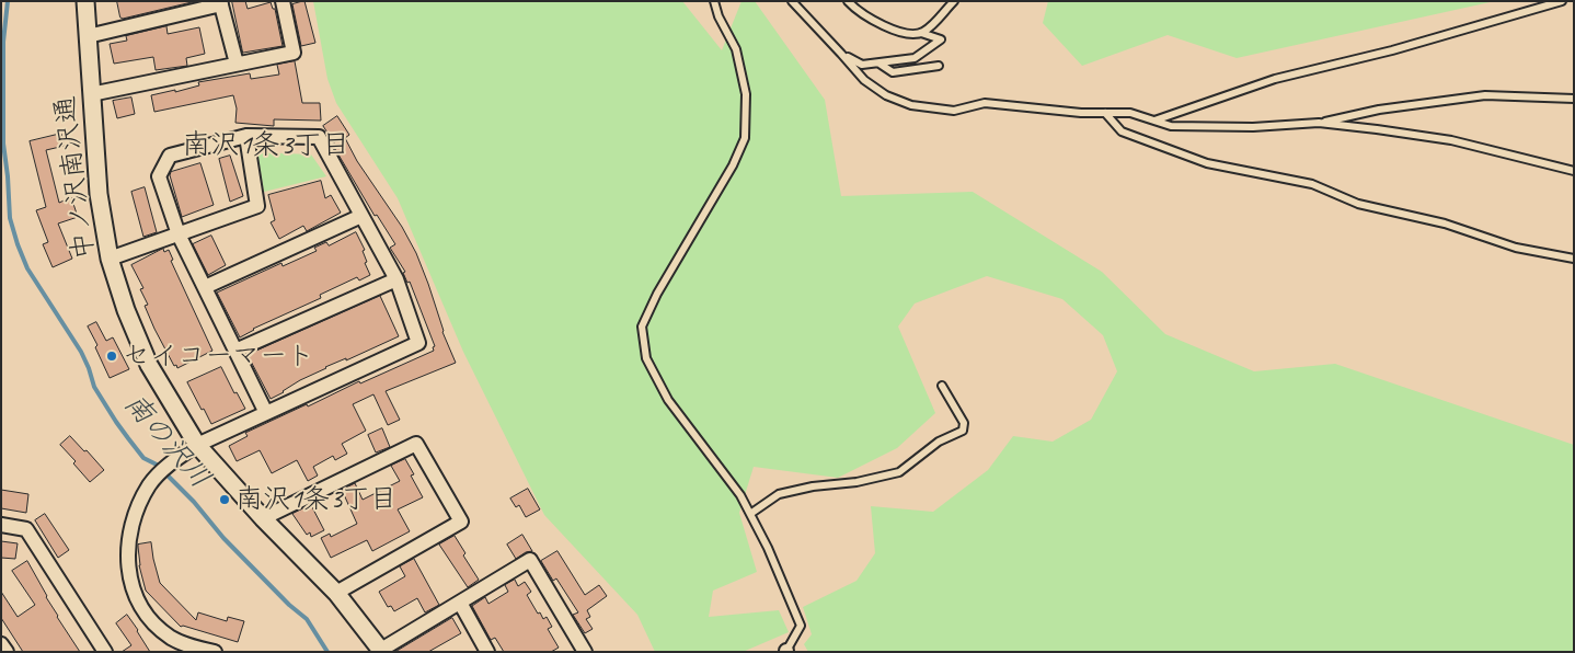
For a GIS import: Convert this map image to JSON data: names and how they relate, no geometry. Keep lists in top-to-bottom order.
{
  "streets": {
    "street": ["中ノ沢南沢通"]
  },
  "districts": ["南沢1条3丁目"],
  "water": ["南の沢川"],
  "places": ["セイコーマート", "南沢1条3丁目"]
}
